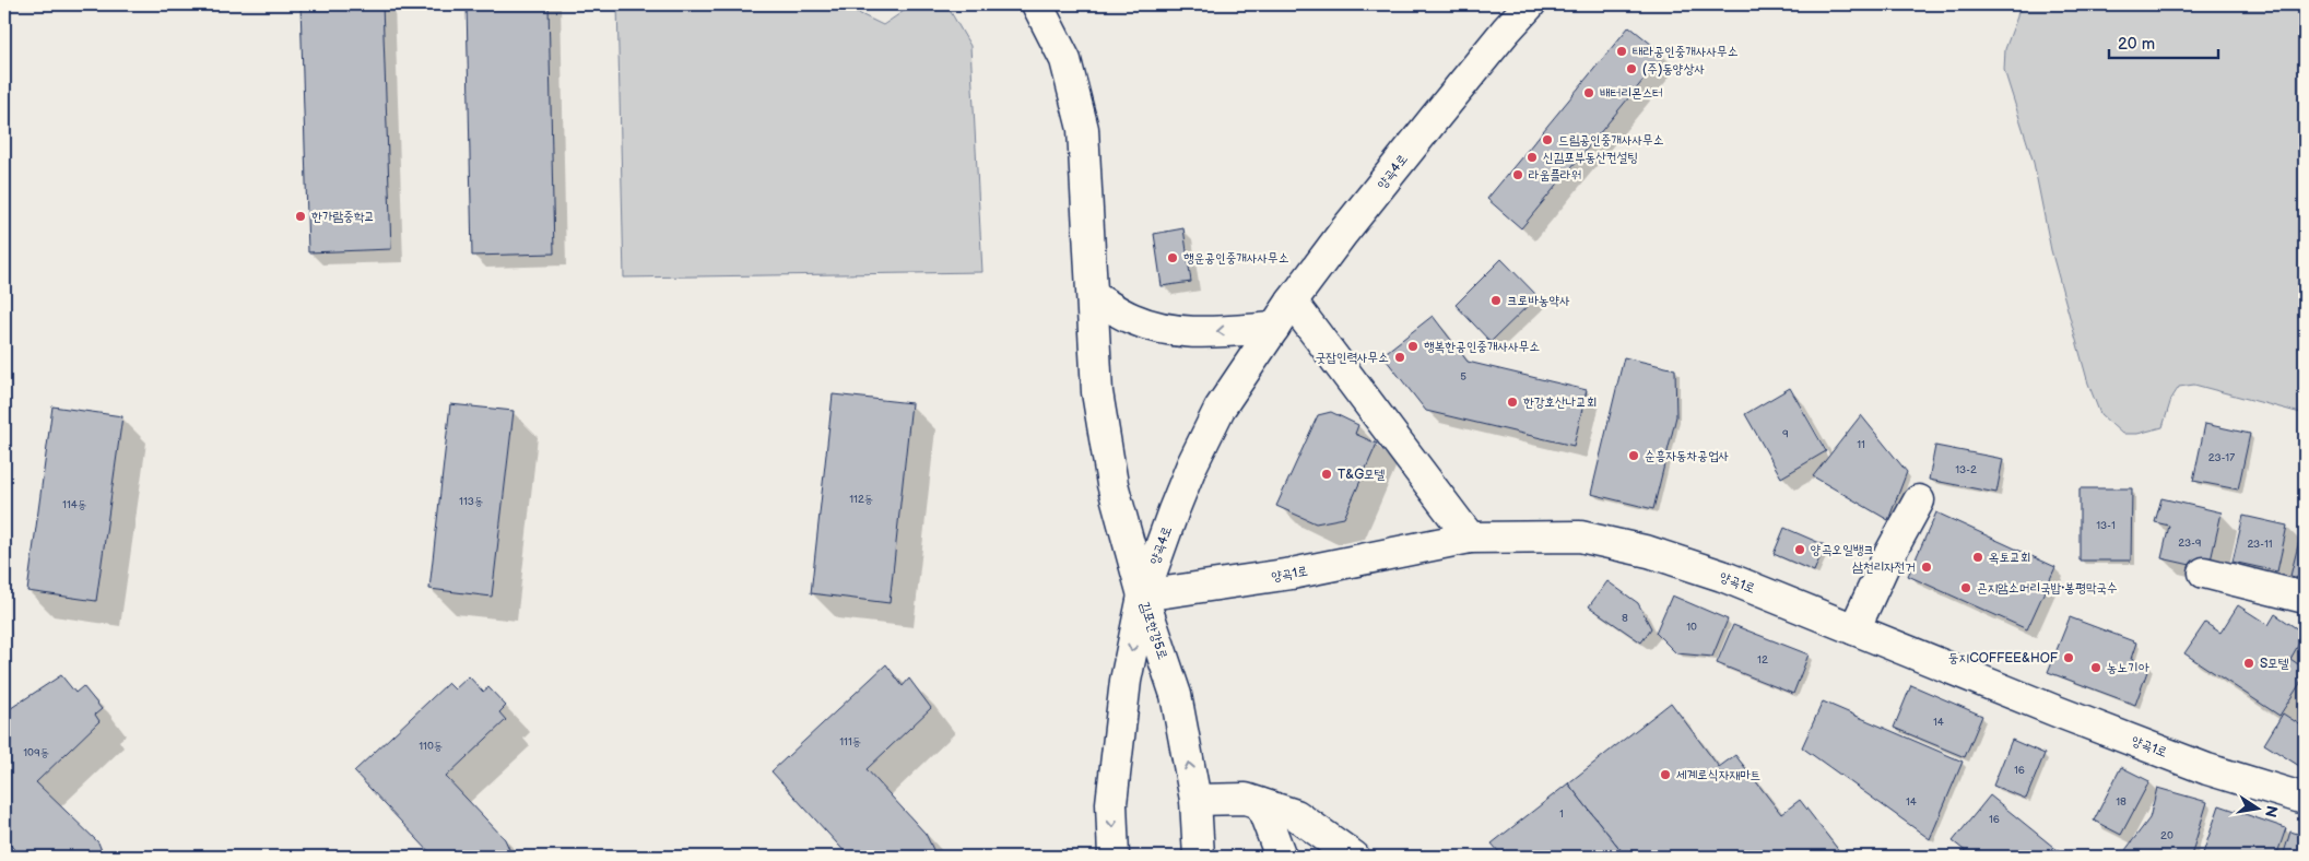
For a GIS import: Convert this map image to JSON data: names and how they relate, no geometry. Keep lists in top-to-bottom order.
{
  "streets": {
    "street": ["양곡4로", "양곡1로", "김포한강5로"]
  },
  "crossings": [
    ["양곡4로", "양곡1로"],
    ["양곡4로", "김포한강5로"],
    ["양곡1로", "김포한강5로"]
  ],
  "places": [
    "태라공인중개사사무소",
    "(주)동양상사",
    "배터리몬스터",
    "드림공인중개사사무소",
    "신김포부동산컨설팅",
    "라움플라워",
    "한가람중학교",
    "행운공인중개사사무소",
    "크로바농약사",
    "행복한공인중개사사무소",
    "굿잡인력사무소",
    "한강호산나교회",
    "순흥자동차공업사",
    "T&G모텔",
    "양곡오일뱅크",
    "옥토교회",
    "삼천리자전거",
    "곤지암소머리국밥•봉평막국수",
    "둥지COFFEE&HOF",
    "S모텔",
    "농노기아",
    "세계로식자재마트"
  ],
  "house_numbers": [
    "5",
    "9",
    "11",
    "23-17",
    "13-2",
    "112동",
    "113동",
    "114동",
    "13-1",
    "23-9",
    "23-11",
    "8",
    "10",
    "12",
    "14",
    "111동",
    "110동",
    "109동",
    "16",
    "14",
    "18",
    "1",
    "16",
    "20"
  ],
  "scale_bar": "20 m",
  "north": "right"
}
